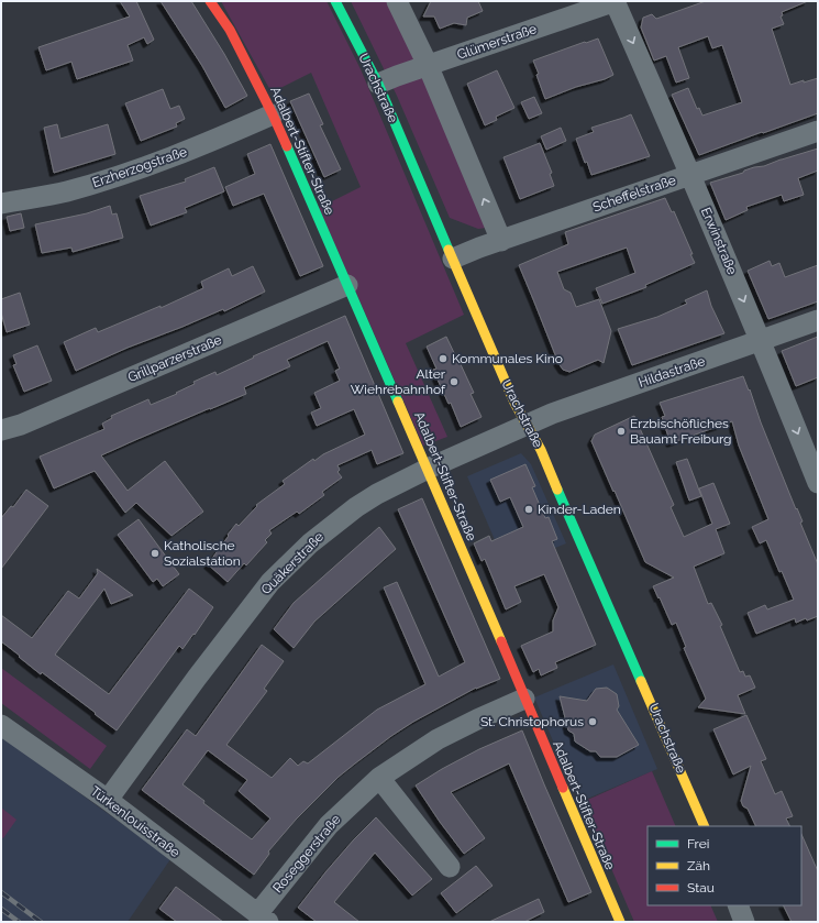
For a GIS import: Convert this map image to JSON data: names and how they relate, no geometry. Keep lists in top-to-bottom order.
{
  "streets": {
    "street": [
      "Glümerstraße",
      "Urachstraße",
      "Adalbert-Stifter-Straße",
      "Erzherzogstraße",
      "Scheffelstraße",
      "Erwinstraße",
      "Grillparzerstraße",
      "Hildastraße",
      "Quäkerstraße",
      "Türkenlouisstraße",
      "Roseggerstraße"
    ]
  },
  "crossings": [
    ["Glümerstraße", "Urachstraße"],
    ["Glümerstraße", "Erwinstraße"],
    ["Urachstraße", "Scheffelstraße"],
    ["Urachstraße", "Hildastraße"],
    ["Urachstraße", "Quäkerstraße"],
    ["Adalbert-Stifter-Straße", "Erzherzogstraße"],
    ["Adalbert-Stifter-Straße", "Grillparzerstraße"],
    ["Adalbert-Stifter-Straße", "Quäkerstraße"],
    ["Adalbert-Stifter-Straße", "Roseggerstraße"],
    ["Scheffelstraße", "Erwinstraße"],
    ["Erwinstraße", "Hildastraße"],
    ["Hildastraße", "Quäkerstraße"],
    ["Quäkerstraße", "Türkenlouisstraße"],
    ["Türkenlouisstraße", "Roseggerstraße"]
  ],
  "one_way": ["Erwinstraße"],
  "places": [
    "Kommunales Kino",
    "Alter Wiehrebahnhof",
    "Erzbischöfliches Bauamt Freiburg",
    "Kinder-Laden",
    "Katholische Sozialstation",
    "St. Christophorus"
  ],
  "legend": ["Frei", "Zäh", "Stau"]
}
